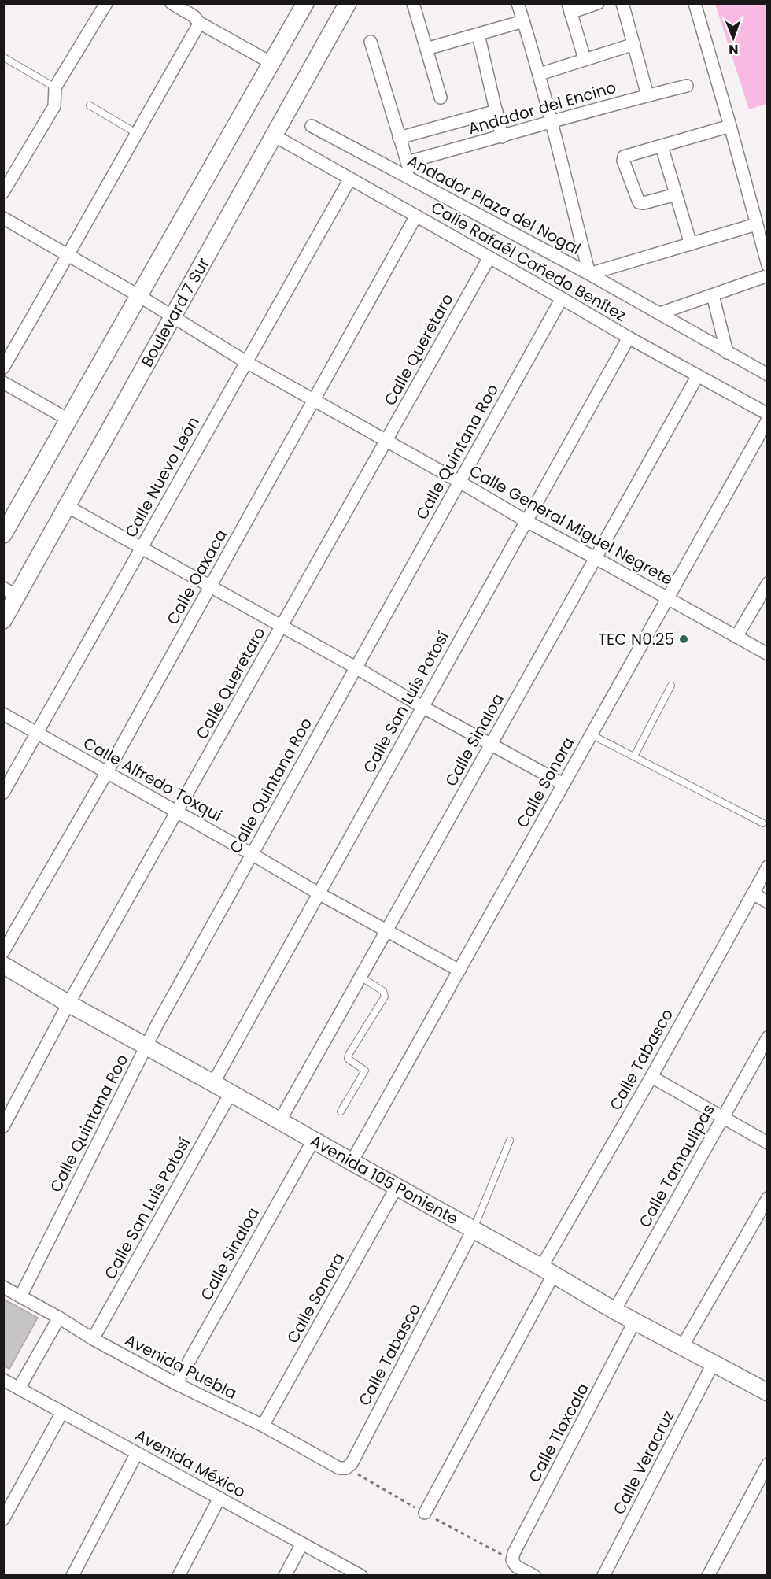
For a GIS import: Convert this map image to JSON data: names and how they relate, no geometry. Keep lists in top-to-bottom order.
{
  "streets": {
    "street": [
      "Andador del Encino",
      "Andador Plaza del Nogal",
      "Calle Rafaél Cañedo Benítez",
      "Boulevard 7 Sur",
      "Calle Querétaro",
      "Calle Quintana Roo",
      "Calle Nuevo León",
      "Calle General Miguel Negrete",
      "Calle Oaxaca",
      "Calle San Luis Potosí",
      "Calle Sinaloa",
      "Calle Alfredo Toxqui",
      "Calle Sonora",
      "Calle Tabasco",
      "Calle Tamaulipas",
      "Avenida 105 Poniente",
      "Avenida Puebla",
      "Calle Tlaxcala",
      "Calle Veracruz",
      "Avenida México"
    ]
  },
  "crossings": [
    ["Calle Rafaél Cañedo Benítez", "Boulevard 7 Sur"],
    ["Calle Rafaél Cañedo Benítez", "Calle Querétaro"],
    ["Calle Rafaél Cañedo Benítez", "Calle Quintana Roo"],
    ["Calle Rafaél Cañedo Benítez", "Calle Nuevo León"],
    ["Calle Rafaél Cañedo Benítez", "Calle Oaxaca"],
    ["Calle Rafaél Cañedo Benítez", "Calle San Luis Potosí"],
    ["Calle Rafaél Cañedo Benítez", "Calle Sinaloa"],
    ["Boulevard 7 Sur", "Calle General Miguel Negrete"],
    ["Calle Querétaro", "Calle General Miguel Negrete"],
    ["Calle Querétaro", "Calle Alfredo Toxqui"],
    ["Calle Querétaro", "Avenida 105 Poniente"],
    ["Calle Quintana Roo", "Calle General Miguel Negrete"],
    ["Calle Quintana Roo", "Calle Alfredo Toxqui"],
    ["Calle Quintana Roo", "Avenida 105 Poniente"],
    ["Calle Quintana Roo", "Avenida Puebla"],
    ["Calle Nuevo León", "Calle General Miguel Negrete"],
    ["Calle Nuevo León", "Calle Alfredo Toxqui"],
    ["Calle General Miguel Negrete", "Calle Oaxaca"],
    ["Calle General Miguel Negrete", "Calle San Luis Potosí"],
    ["Calle General Miguel Negrete", "Calle Sinaloa"],
    ["Calle General Miguel Negrete", "Calle Sonora"],
    ["Calle Oaxaca", "Calle Alfredo Toxqui"],
    ["Calle San Luis Potosí", "Calle Alfredo Toxqui"],
    ["Calle San Luis Potosí", "Avenida 105 Poniente"],
    ["Calle San Luis Potosí", "Avenida Puebla"],
    ["Calle Sinaloa", "Calle Alfredo Toxqui"],
    ["Calle Sinaloa", "Avenida 105 Poniente"],
    ["Calle Sinaloa", "Avenida Puebla"],
    ["Calle Alfredo Toxqui", "Calle Sonora"],
    ["Calle Sonora", "Avenida 105 Poniente"],
    ["Calle Sonora", "Avenida Puebla"],
    ["Calle Tabasco", "Avenida 105 Poniente"],
    ["Calle Tabasco", "Avenida Puebla"],
    ["Calle Tamaulipas", "Avenida 105 Poniente"],
    ["Avenida 105 Poniente", "Calle Tlaxcala"],
    ["Avenida 105 Poniente", "Calle Veracruz"]
  ],
  "places": ["TEC N0.25"],
  "north": "bottom"
}
